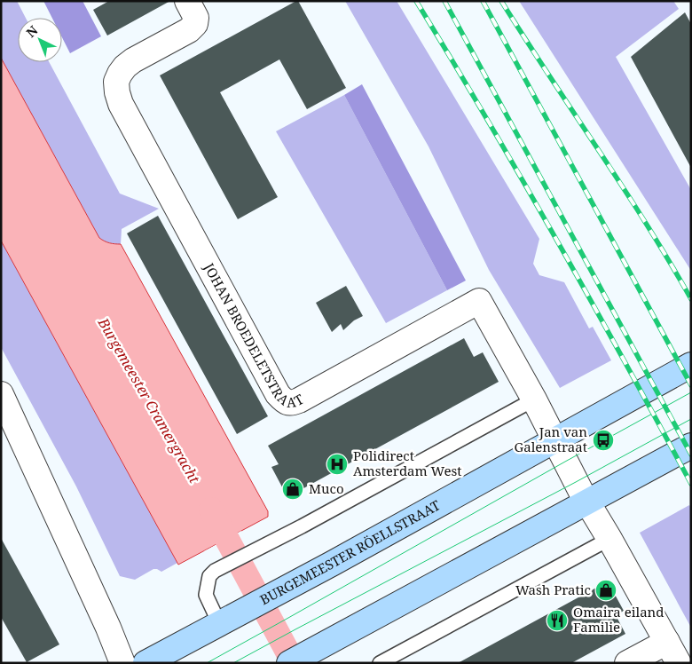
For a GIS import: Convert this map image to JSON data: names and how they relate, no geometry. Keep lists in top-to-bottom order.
{
  "streets": {
    "main road": ["BURGEMEESTER RÖELLSTRAAT"],
    "street": ["JOHAN BROEDELETSTRAAT"]
  },
  "crossings": [
    ["JOHAN BROEDELETSTRAAT", "BURGEMEESTER RÖELLSTRAAT"]
  ],
  "water": ["Burgemeester Cramergracht"],
  "places": {
    "bus stop": ["Jan van Galenstraat"],
    "hospital": ["Polidirect Amsterdam West"],
    "shop": ["Muco", "Wash Pratic"],
    "restaurant": ["Omaira eiland Familie"]
  },
  "north": "top left"
}
